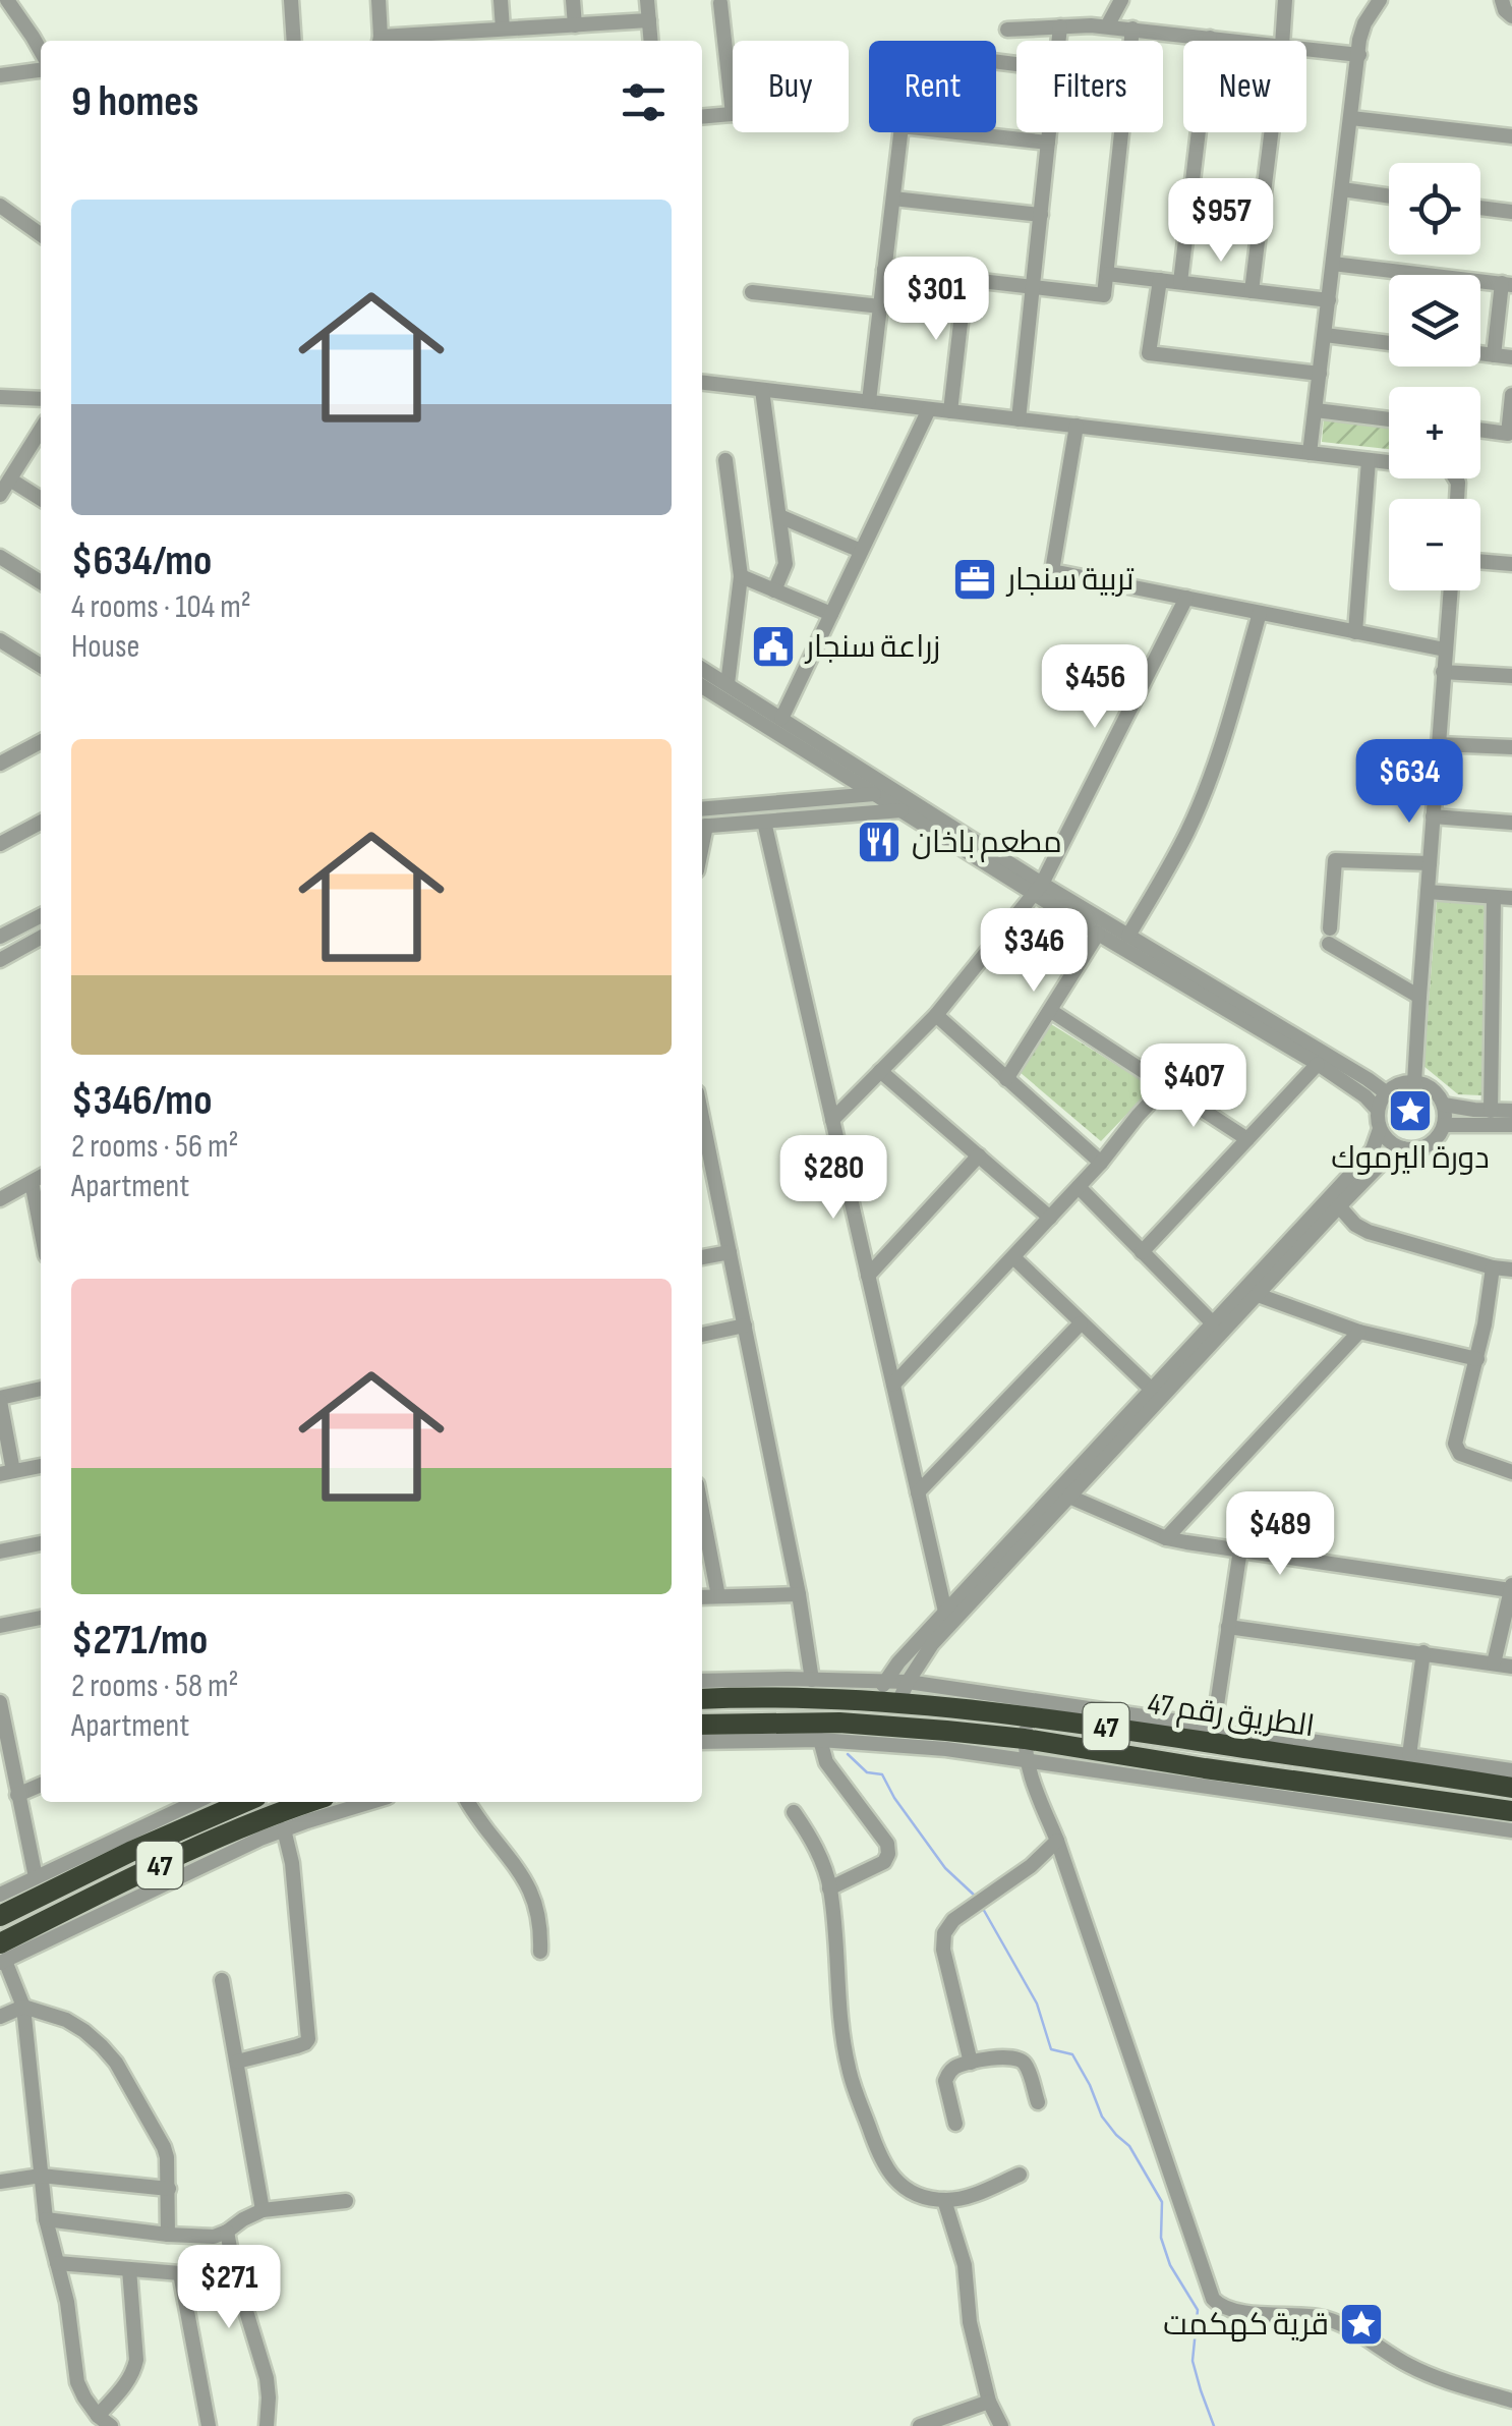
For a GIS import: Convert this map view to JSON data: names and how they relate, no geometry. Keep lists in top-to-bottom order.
{
  "streets": {
    "highway": ["الطريق رقم 47", "47"]
  },
  "places": {
    "office": ["تربية سنجار"],
    "public building": ["زراعة سنجار"],
    "restaurant": ["مطعم باخان"],
    "place": ["دورة اليرموك", "قرية كهكمت"]
  },
  "page": {
    "chip": [
      "Buy",
      "Rent",
      "Filters",
      "New"
    ],
    "heading": "9 homes",
    "map_buttons": ["+", "−"],
    "list": [
      {
        "name": "$634/mo",
        "note": "4 rooms · 104 m² · House"
      },
      {
        "name": "$346/mo",
        "note": "2 rooms · 56 m² · Apartment"
      },
      {
        "name": "$271/mo",
        "note": "2 rooms · 58 m² · Apartment"
      }
    ],
    "price": [
      "$957",
      "$301",
      "$456",
      "$634",
      "$346",
      "$407",
      "$280",
      "$489",
      "$271"
    ]
  }
}
